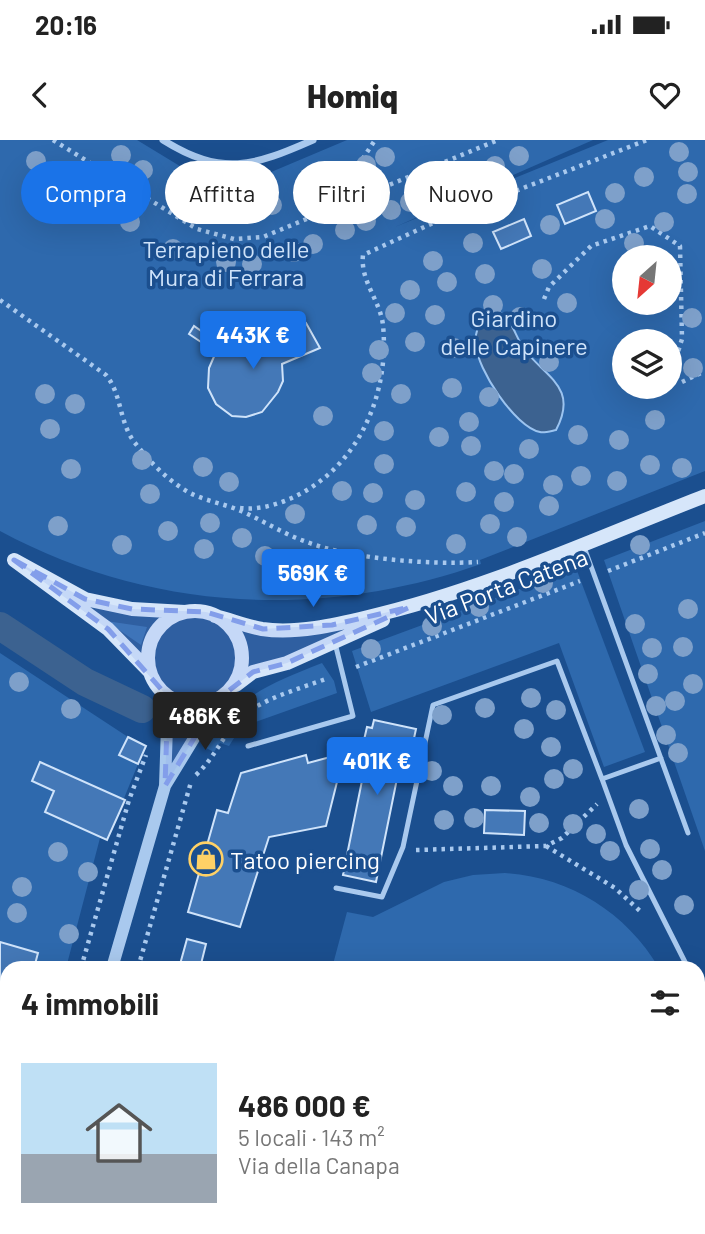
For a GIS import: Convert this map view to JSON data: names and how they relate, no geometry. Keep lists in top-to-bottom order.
{
  "streets": {
    "main road": ["Via Porta Catena"]
  },
  "parks": ["Terrapieno delle Mura di Ferrara", "Giardino delle Capinere"],
  "places": {
    "shop": ["Tatoo piercing"]
  },
  "north": "bottom left",
  "page": {
    "status": "20:16",
    "header": "Homiq",
    "chip": [
      "Compra",
      "Affitta",
      "Filtri",
      "Nuovo"
    ],
    "price": [
      "443K €",
      "569K €",
      "486K €",
      "401K €"
    ],
    "heading": "4 immobili",
    "list": [
      {
        "name": "486 000 €",
        "note": "5 locali · 143 m² · Via della Canapa"
      }
    ]
  }
}
